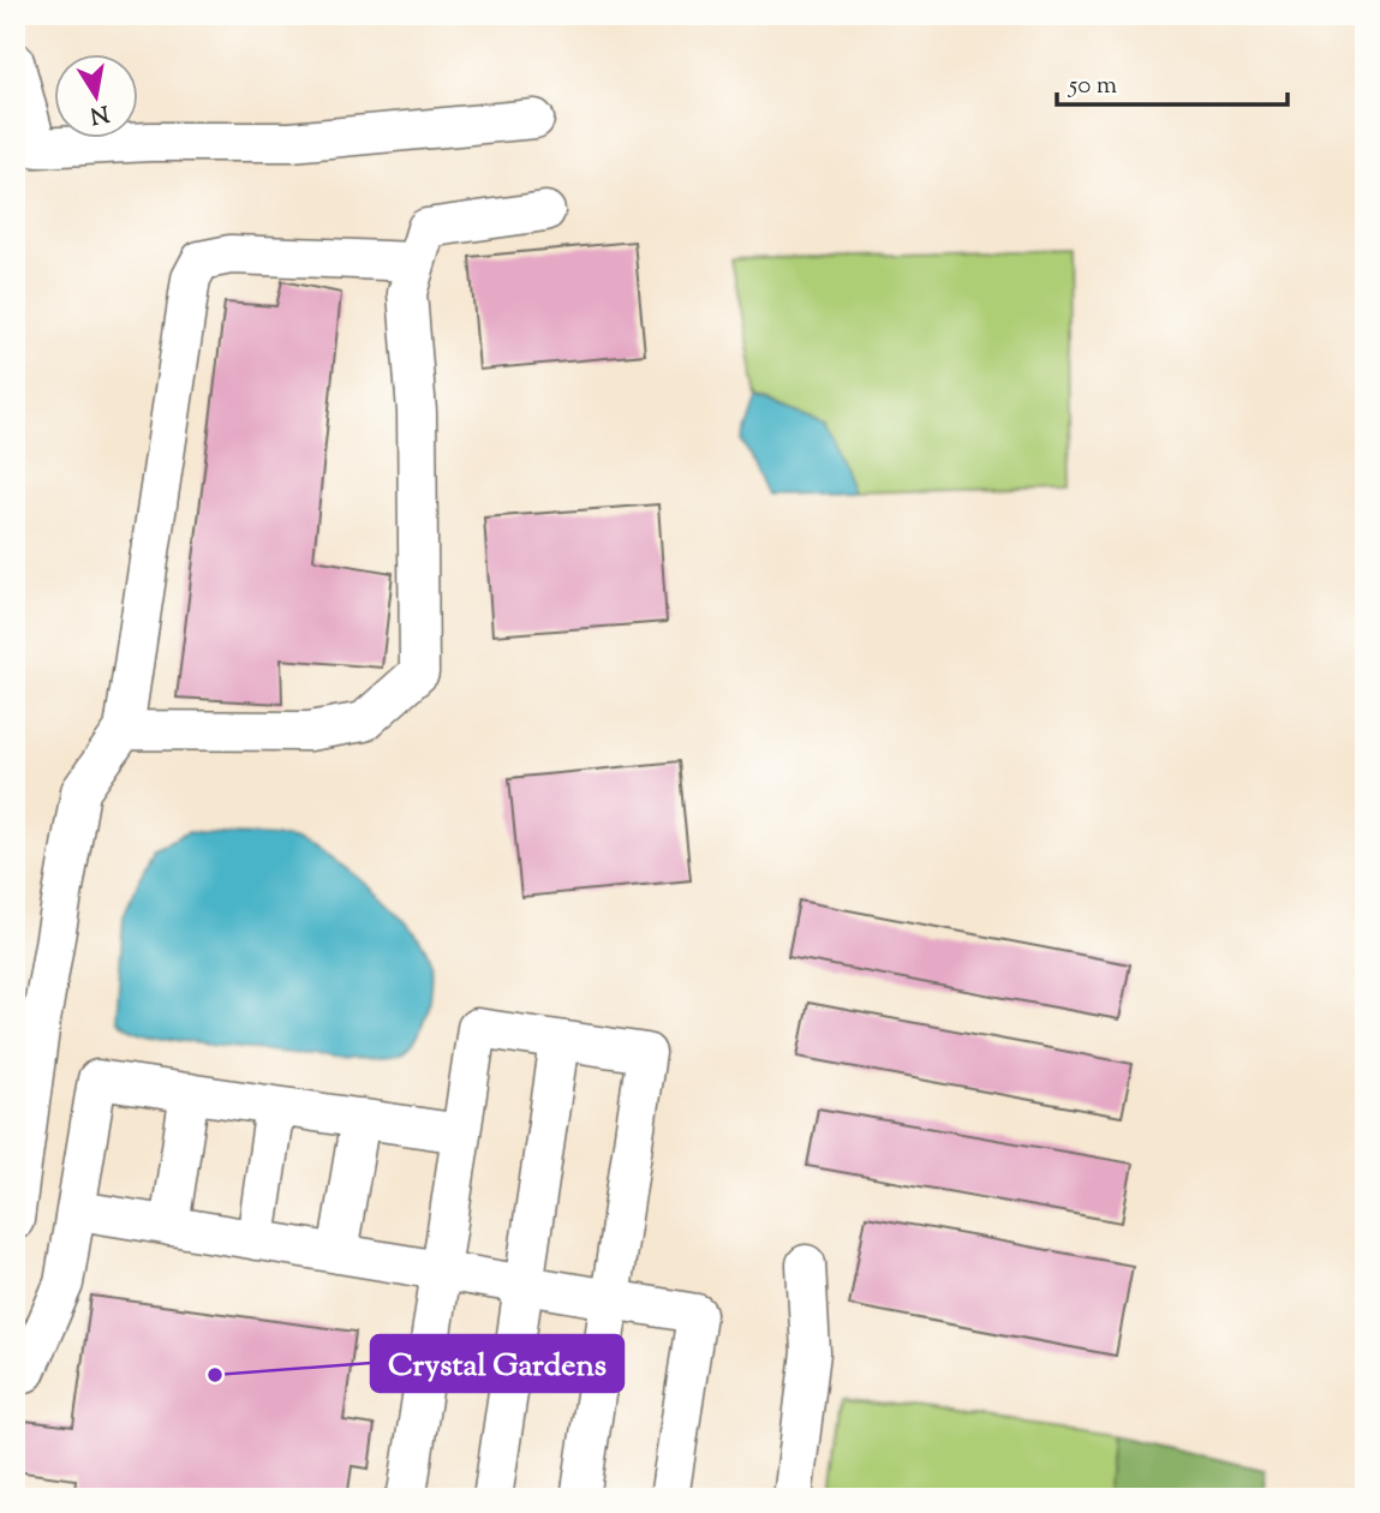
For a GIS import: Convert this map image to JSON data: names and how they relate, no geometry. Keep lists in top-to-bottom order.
{
  "places": ["Crystal Gardens"],
  "scale_bar": "50 m",
  "north": "bottom"
}
